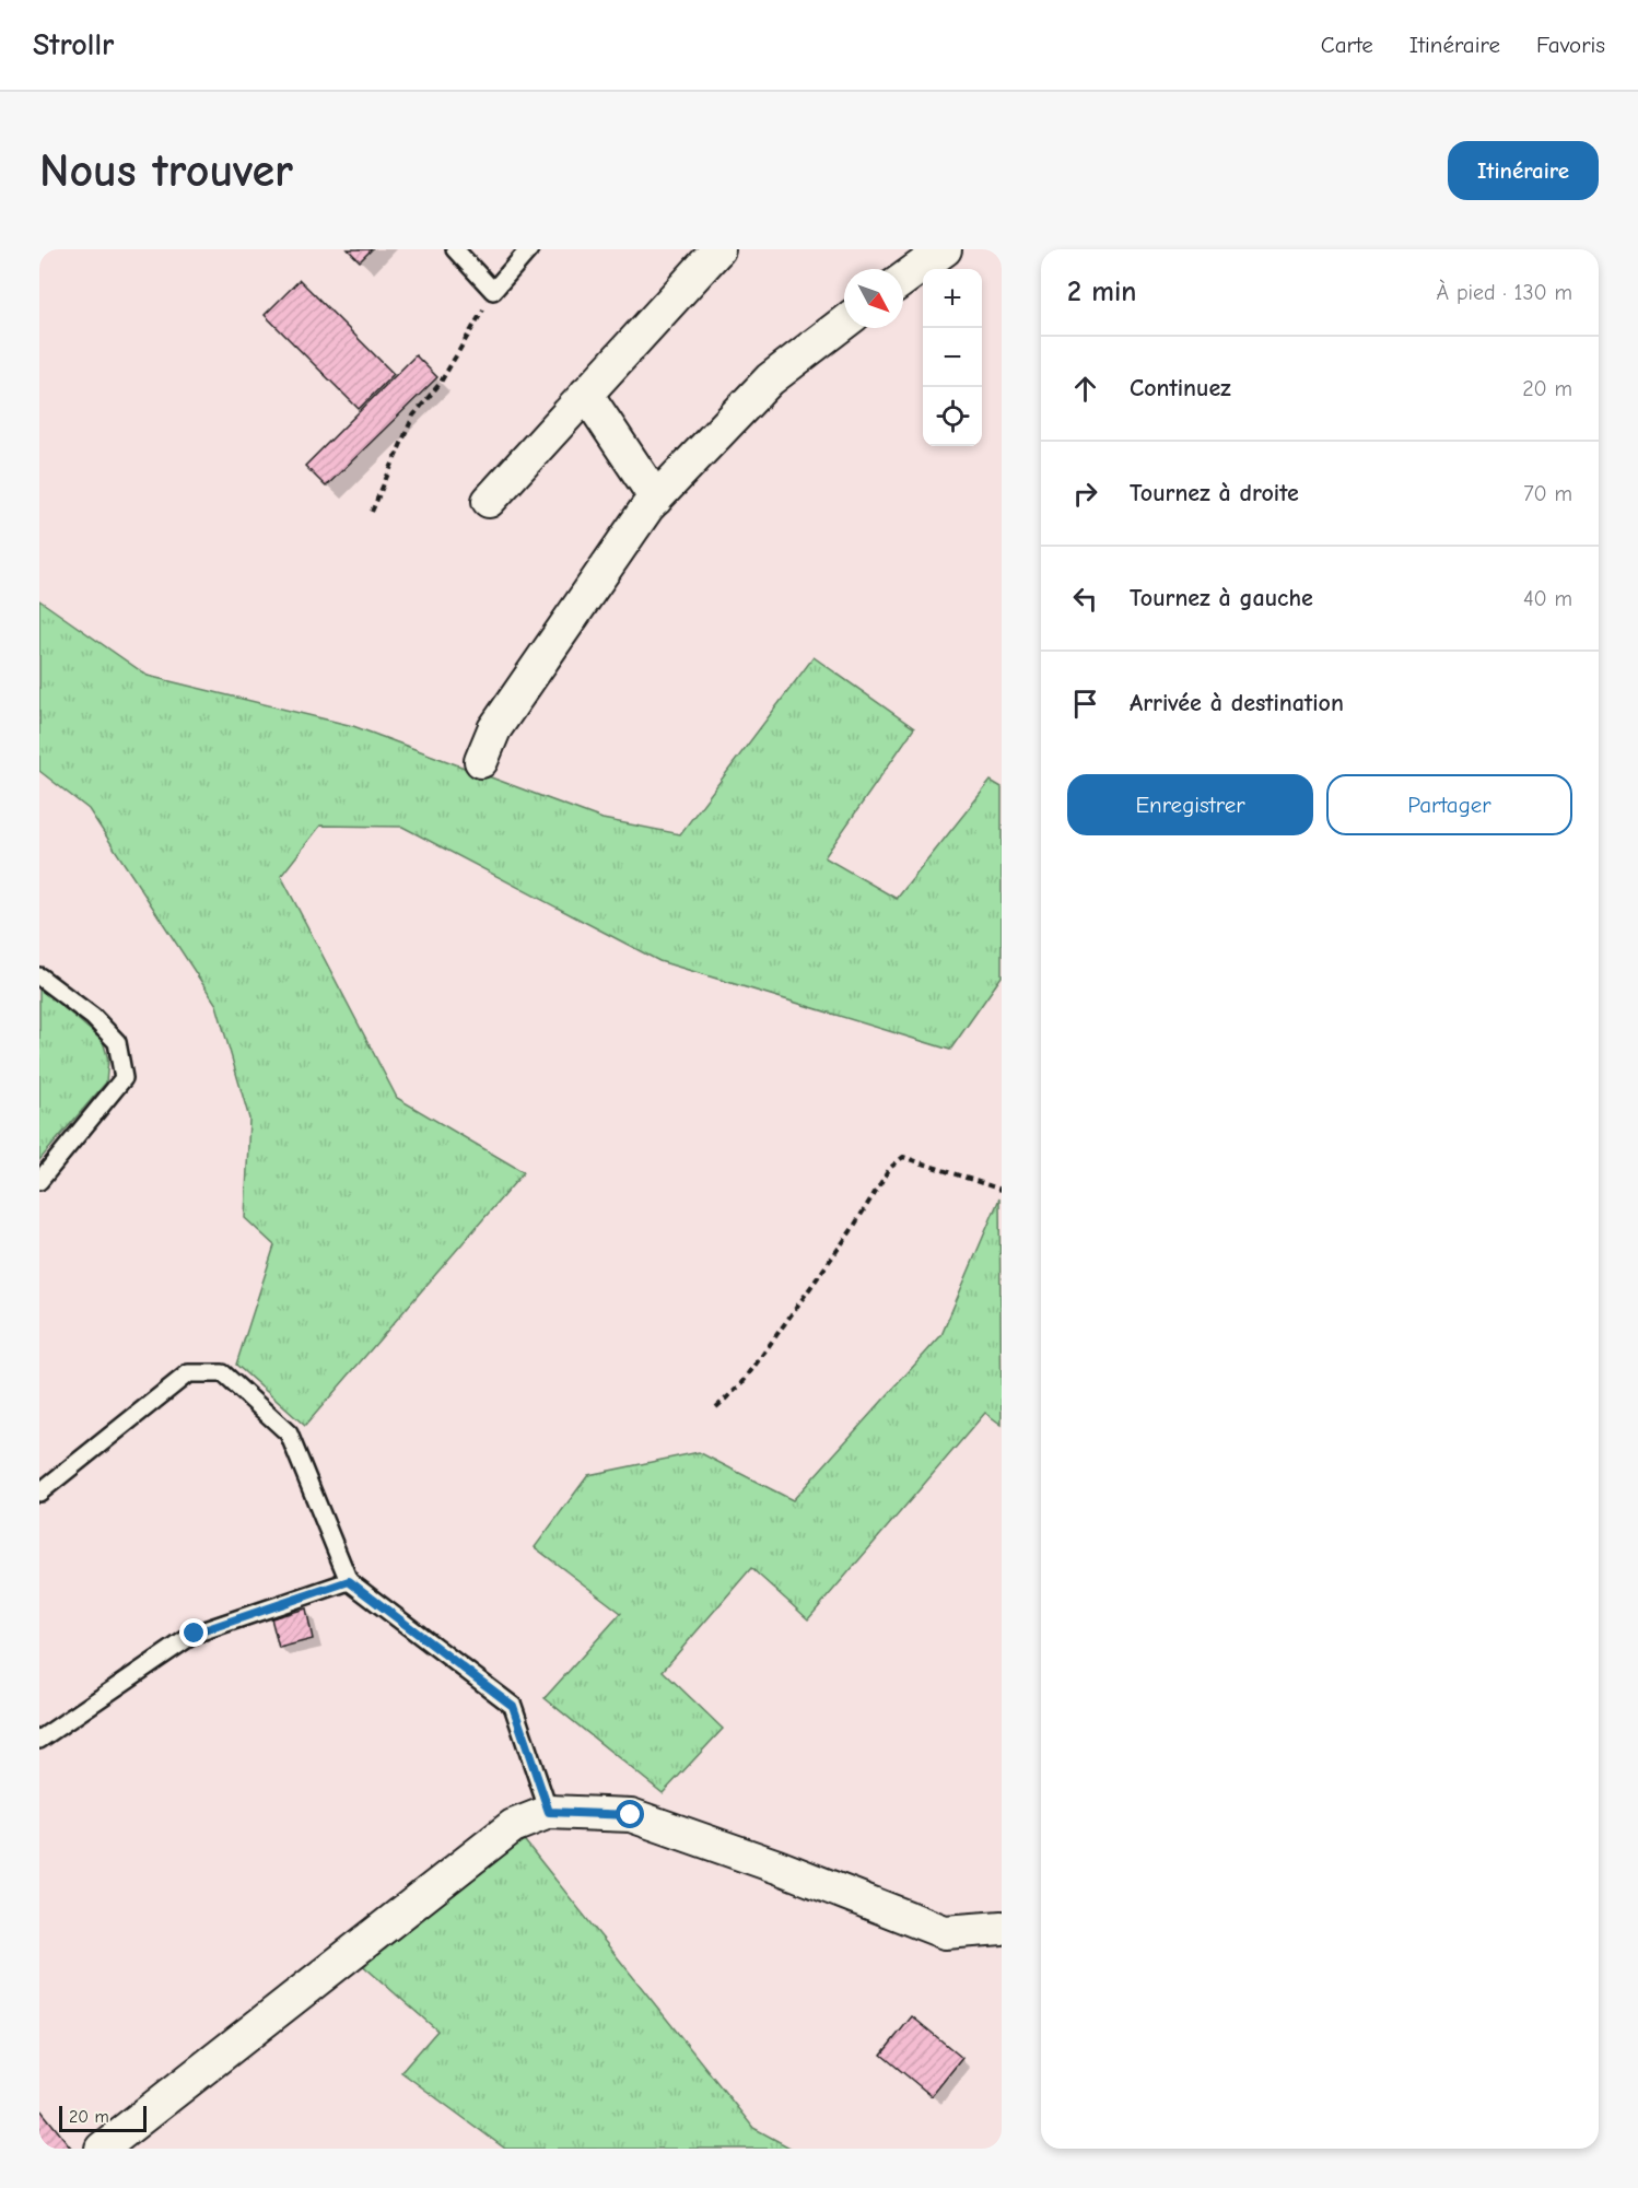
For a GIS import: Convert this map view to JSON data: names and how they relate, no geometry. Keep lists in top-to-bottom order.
{
  "scale_bar": "20 m",
  "north": "bottom right",
  "page": {
    "header": "Strollr",
    "nav": ["Carte", "Itinéraire", "Favoris"],
    "buttons": [
      "Itinéraire",
      ["Enregistrer", "Partager"]
    ],
    "title": "Nous trouver",
    "heading": ["2 min", "À pied · 130 m"],
    "map_buttons": ["+", "−"],
    "list": [
      ["Continuez", "20 m"],
      ["Tournez à droite", "70 m"],
      ["Tournez à gauche", "40 m"],
      "Arrivée à destination"
    ],
    "scale": "20 m"
  }
}
